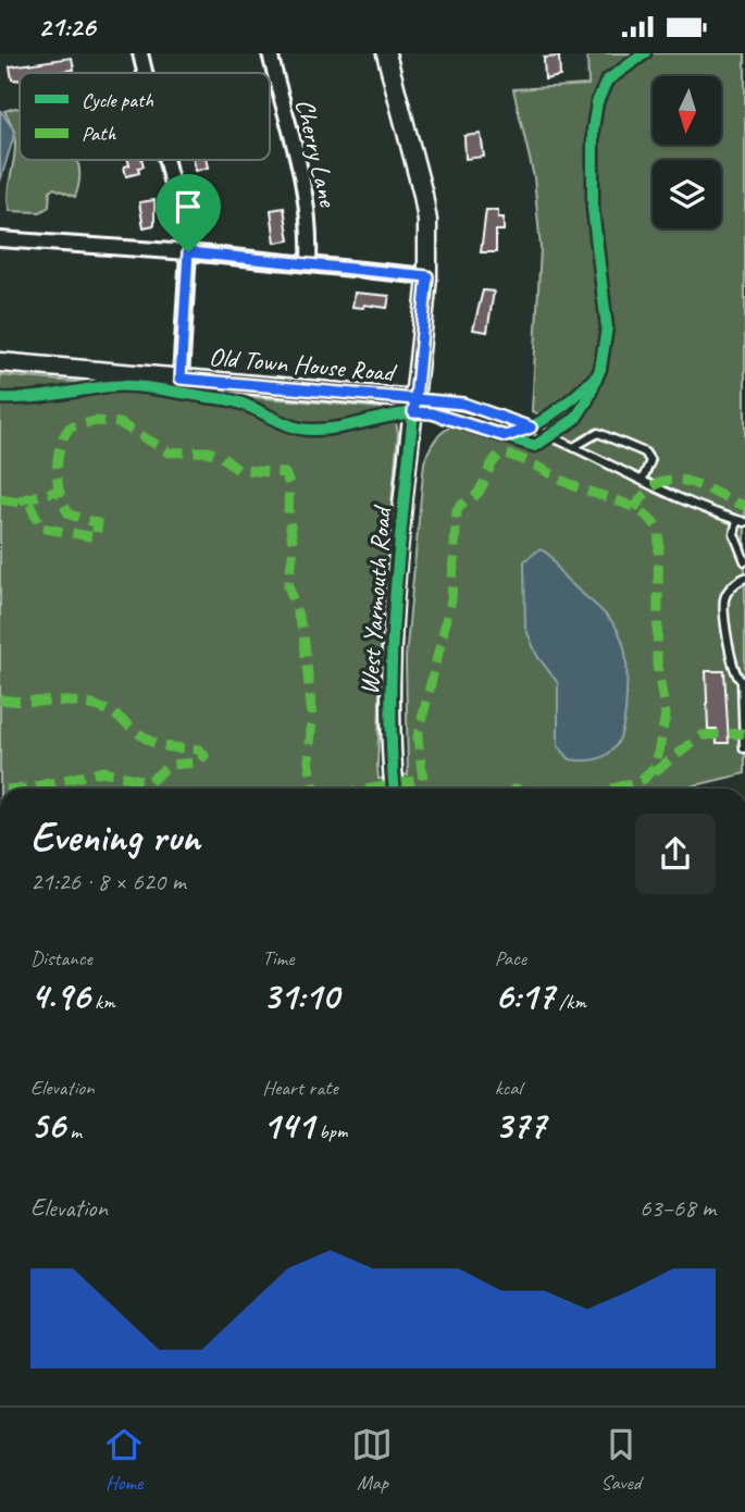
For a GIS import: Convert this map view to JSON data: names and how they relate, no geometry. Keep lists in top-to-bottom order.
{
  "streets": {
    "main road": ["Old Town House Road", "West Yarmouth Road"],
    "street": ["Cherry Lane"]
  },
  "crossings": [
    ["Old Town House Road", "West Yarmouth Road"]
  ],
  "legend": ["Cycle path", "Path"],
  "north": "bottom",
  "page": {
    "status": "21:26",
    "heading": ["Evening run", "21:26 · 8 × 620 m"],
    "stats": [
      ["Distance", "4.96 km"],
      ["Time", "31:10"],
      ["Pace", "6:17 /km"],
      ["Elevation", "56 m"],
      ["Heart rate", "141 bpm"],
      ["kcal", "377"]
    ],
    "chart": ["Elevation", "63–68 m"],
    "tabs": ["Home", "Map", "Saved"]
  }
}
